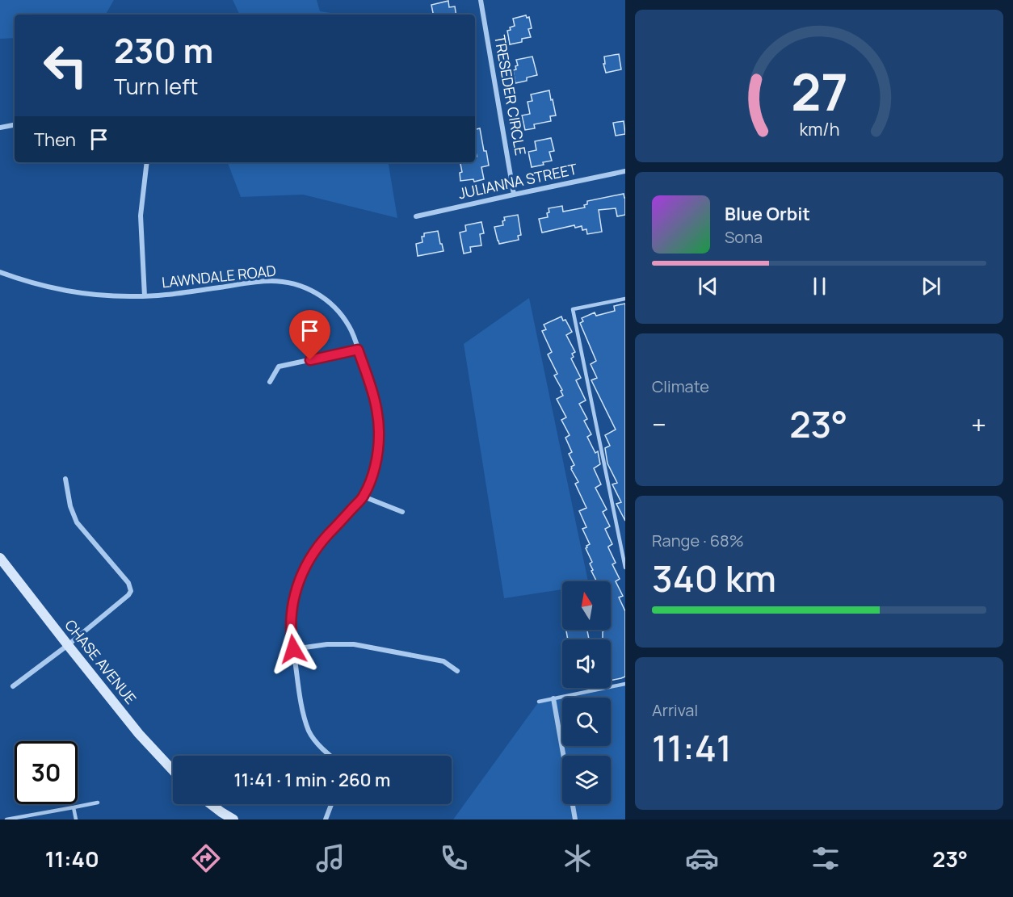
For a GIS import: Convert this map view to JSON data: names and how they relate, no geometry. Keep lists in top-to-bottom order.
{
  "streets": {
    "main road": ["CHASE AVENUE"],
    "street": ["TRESEDER CIRCLE", "JULIANNA STREET", "LAWNDALE ROAD"]
  },
  "crossings": [
    ["TRESEDER CIRCLE", "JULIANNA STREET"]
  ],
  "north": "top",
  "page": {
    "turn": ["230 m", "Turn left"],
    "then": "Then",
    "song": ["Blue Orbit", "Sona"],
    "tile": [
      "Climate",
      ["Range · 68%", "340 km"],
      ["Arrival", "11:41"]
    ],
    "heat": ["−", "23°", "+"],
    "limit": "30",
    "trip": "11:41 · 1 min · 260 m",
    "tabs": ["11:40", "23°"],
    "gauge": ["27", "km/h"]
  }
}
